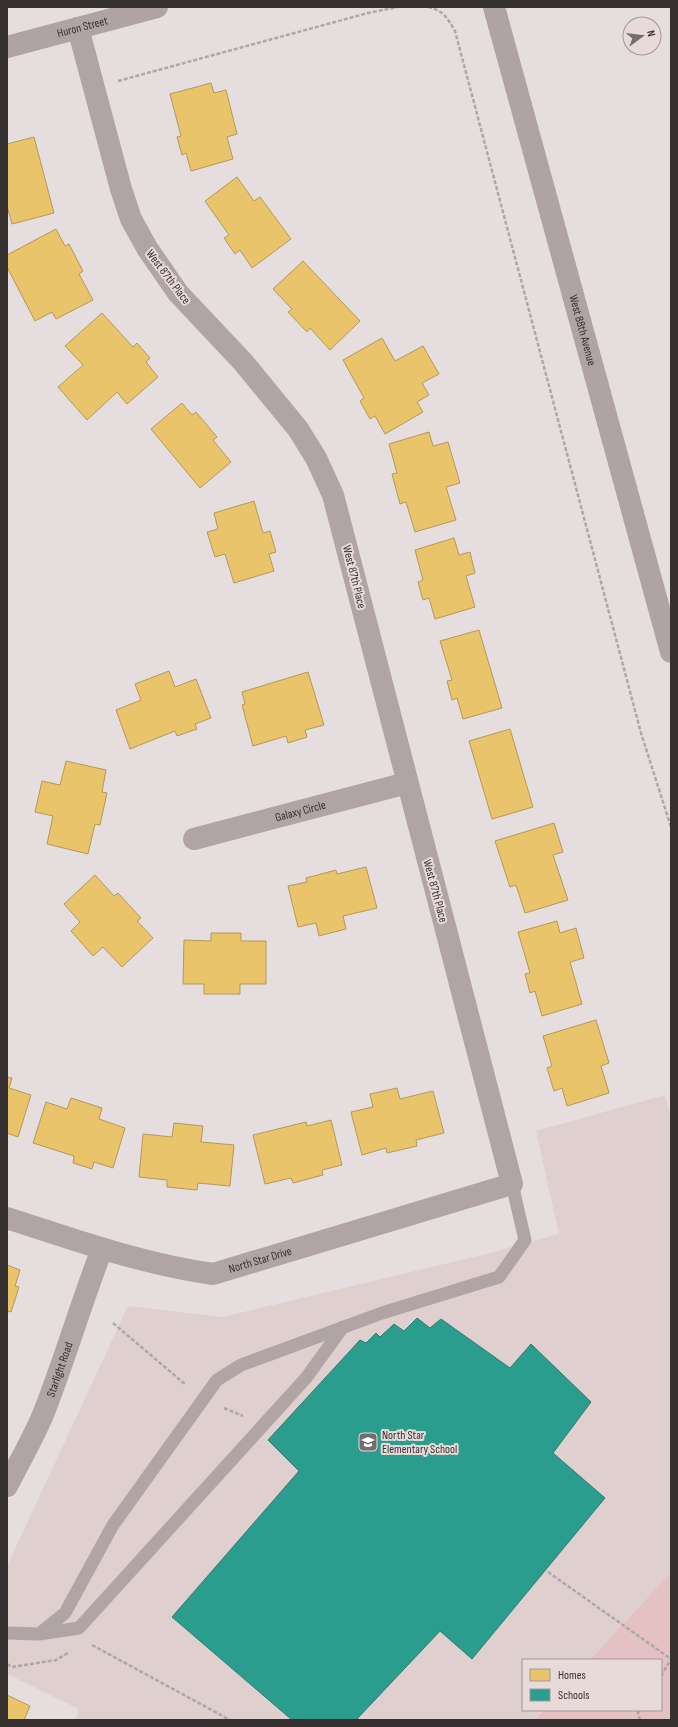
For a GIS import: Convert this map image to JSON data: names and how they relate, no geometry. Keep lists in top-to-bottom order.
{
  "streets": {
    "main road": ["Huron Street", "West 88th Avenue"],
    "street": [
      "West 87th Place",
      "Galaxy Circle",
      "North Star Drive",
      "Starlight Road"
    ]
  },
  "crossings": [
    ["Huron Street", "West 87th Place"],
    ["West 87th Place", "Galaxy Circle"],
    ["West 87th Place", "North Star Drive"],
    ["North Star Drive", "Starlight Road"]
  ],
  "places": {
    "school or university": ["North Star Elementary School"]
  },
  "legend": ["Homes", "Schools"],
  "north": "right"
}
